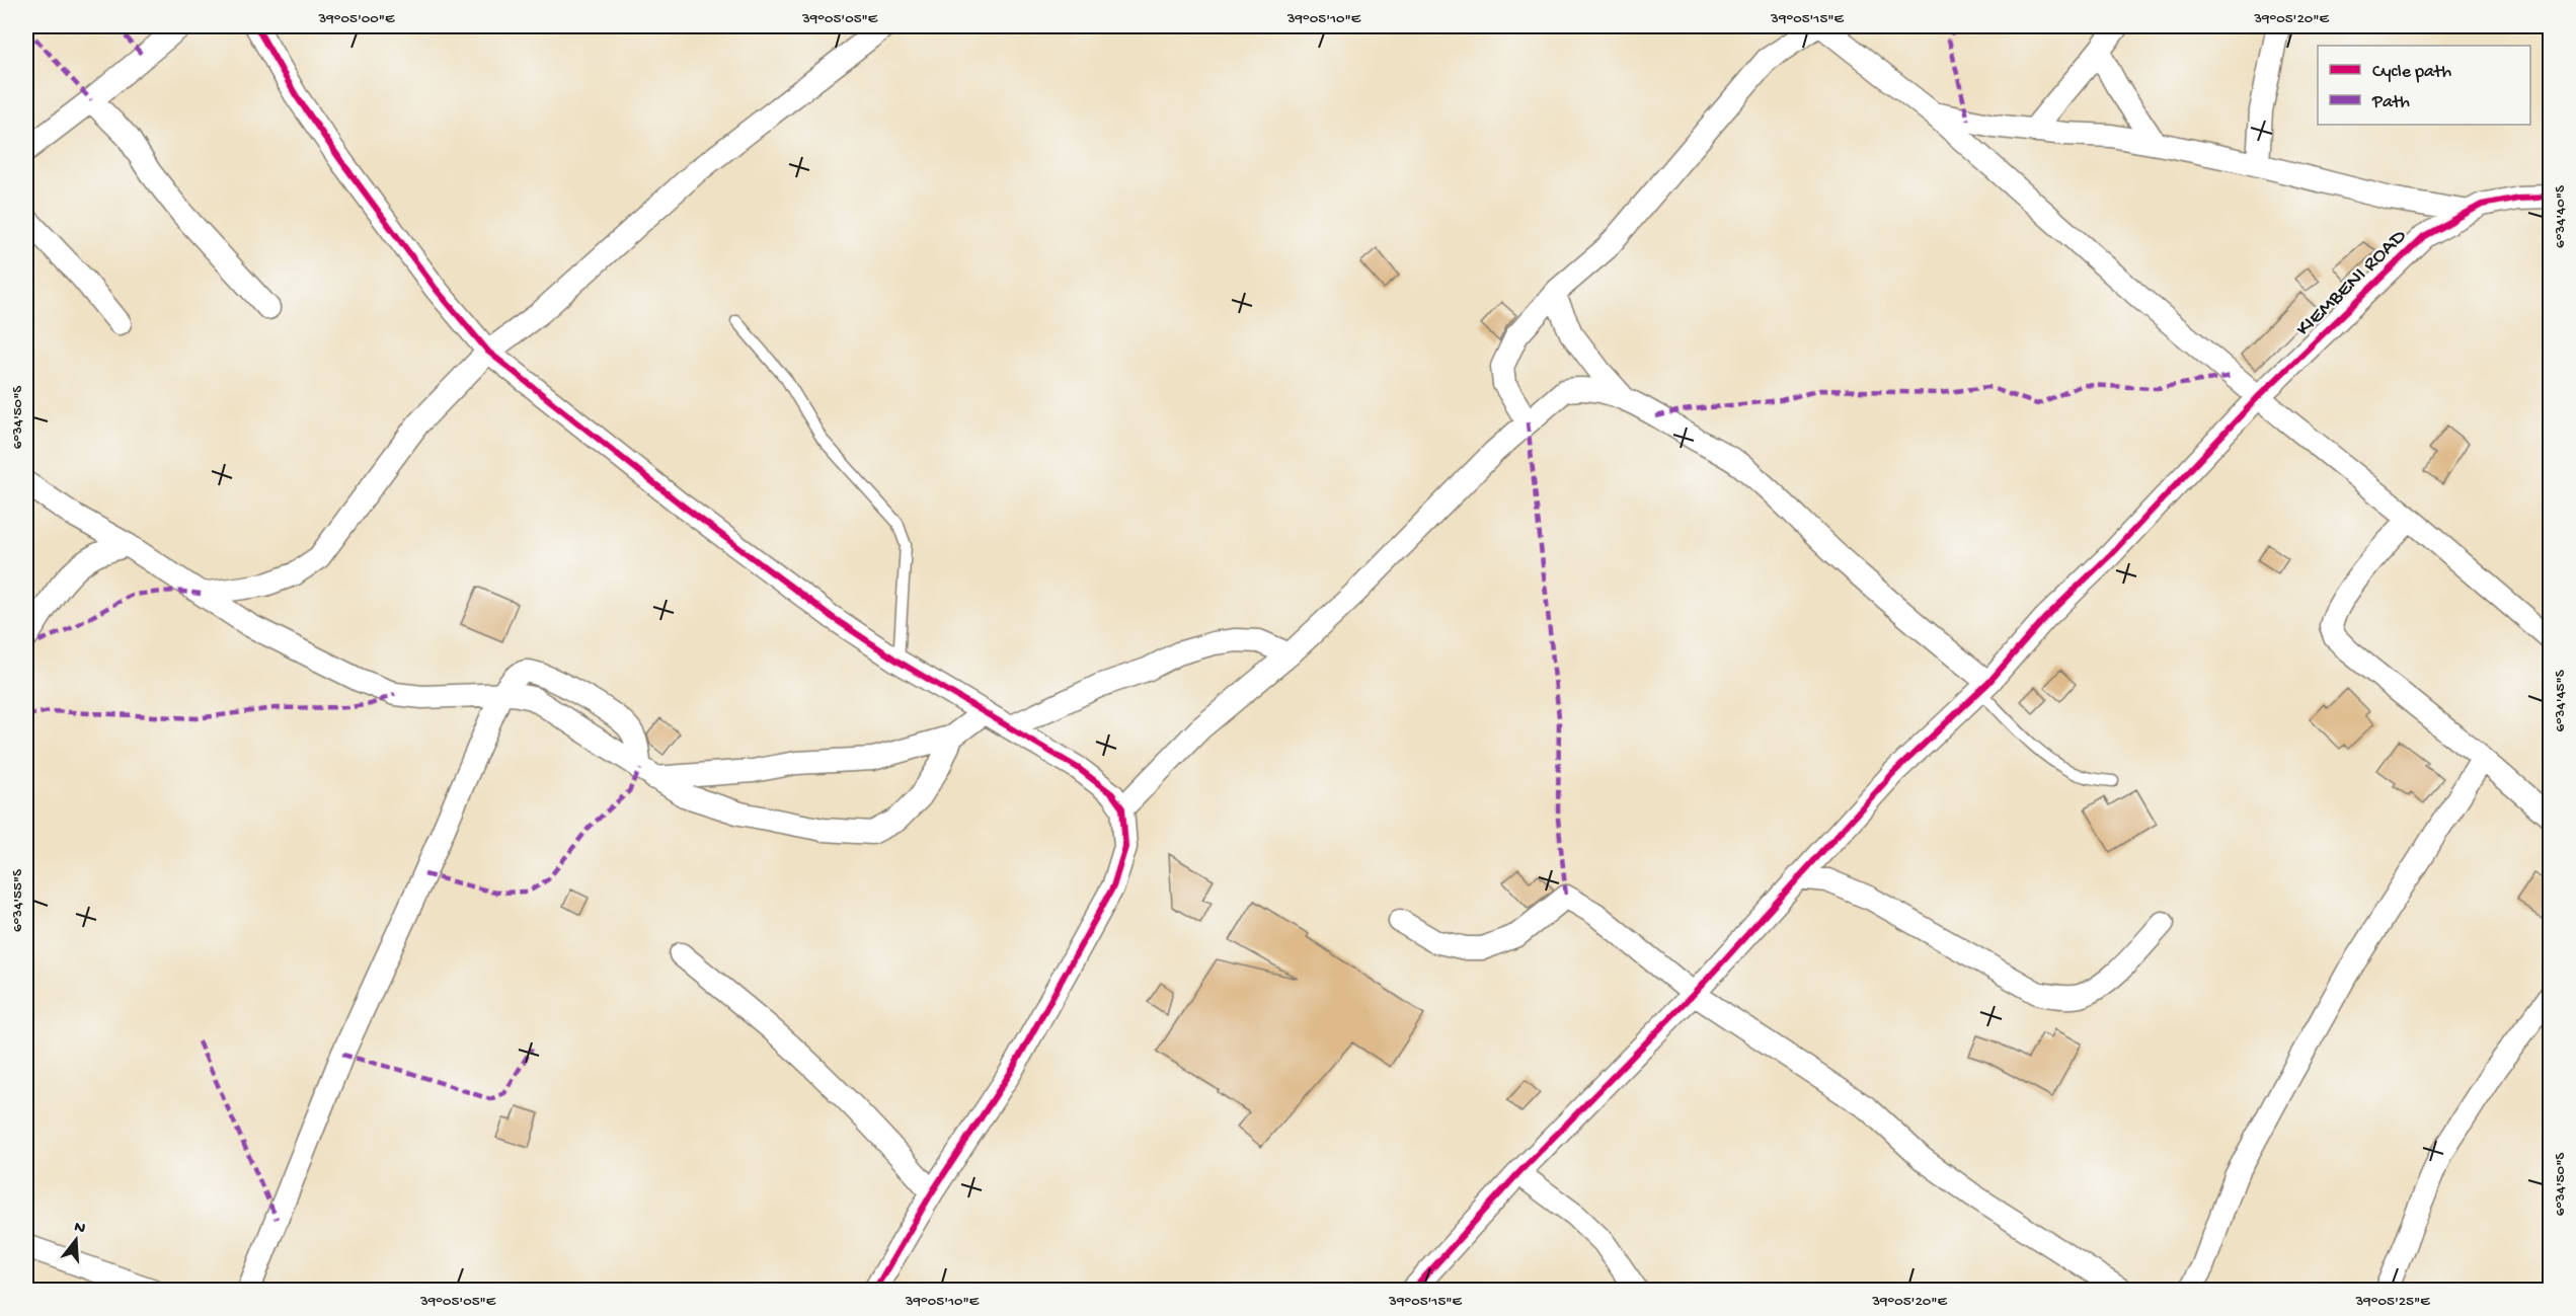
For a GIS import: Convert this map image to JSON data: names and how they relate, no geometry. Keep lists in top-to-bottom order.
{
  "streets": {
    "street": ["KIEMBENI ROAD"]
  },
  "legend": ["Cycle path", "Path"],
  "north": "top",
  "coordinates": [
    "39°05'00\"E",
    "39°05'05\"E",
    "39°05'10\"E",
    "39°05'15\"E",
    "39°05'20\"E",
    "6°34'40\"S",
    "6°34'50\"S",
    "6°34'45\"S",
    "6°34'55\"S",
    "39°05'25\"E"
  ]
}
